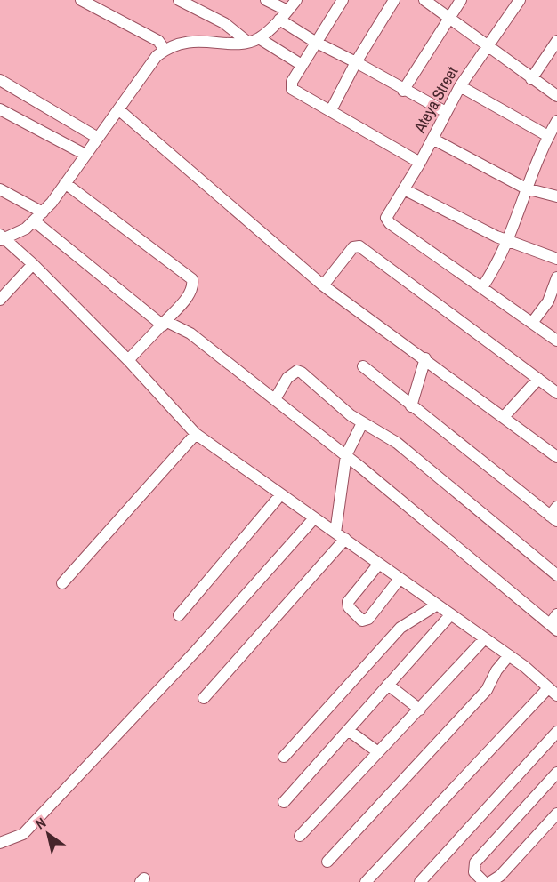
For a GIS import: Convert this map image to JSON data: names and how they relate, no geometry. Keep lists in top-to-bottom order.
{
  "streets": {
    "street": ["Ateya Street"]
  },
  "north": "top left"
}
